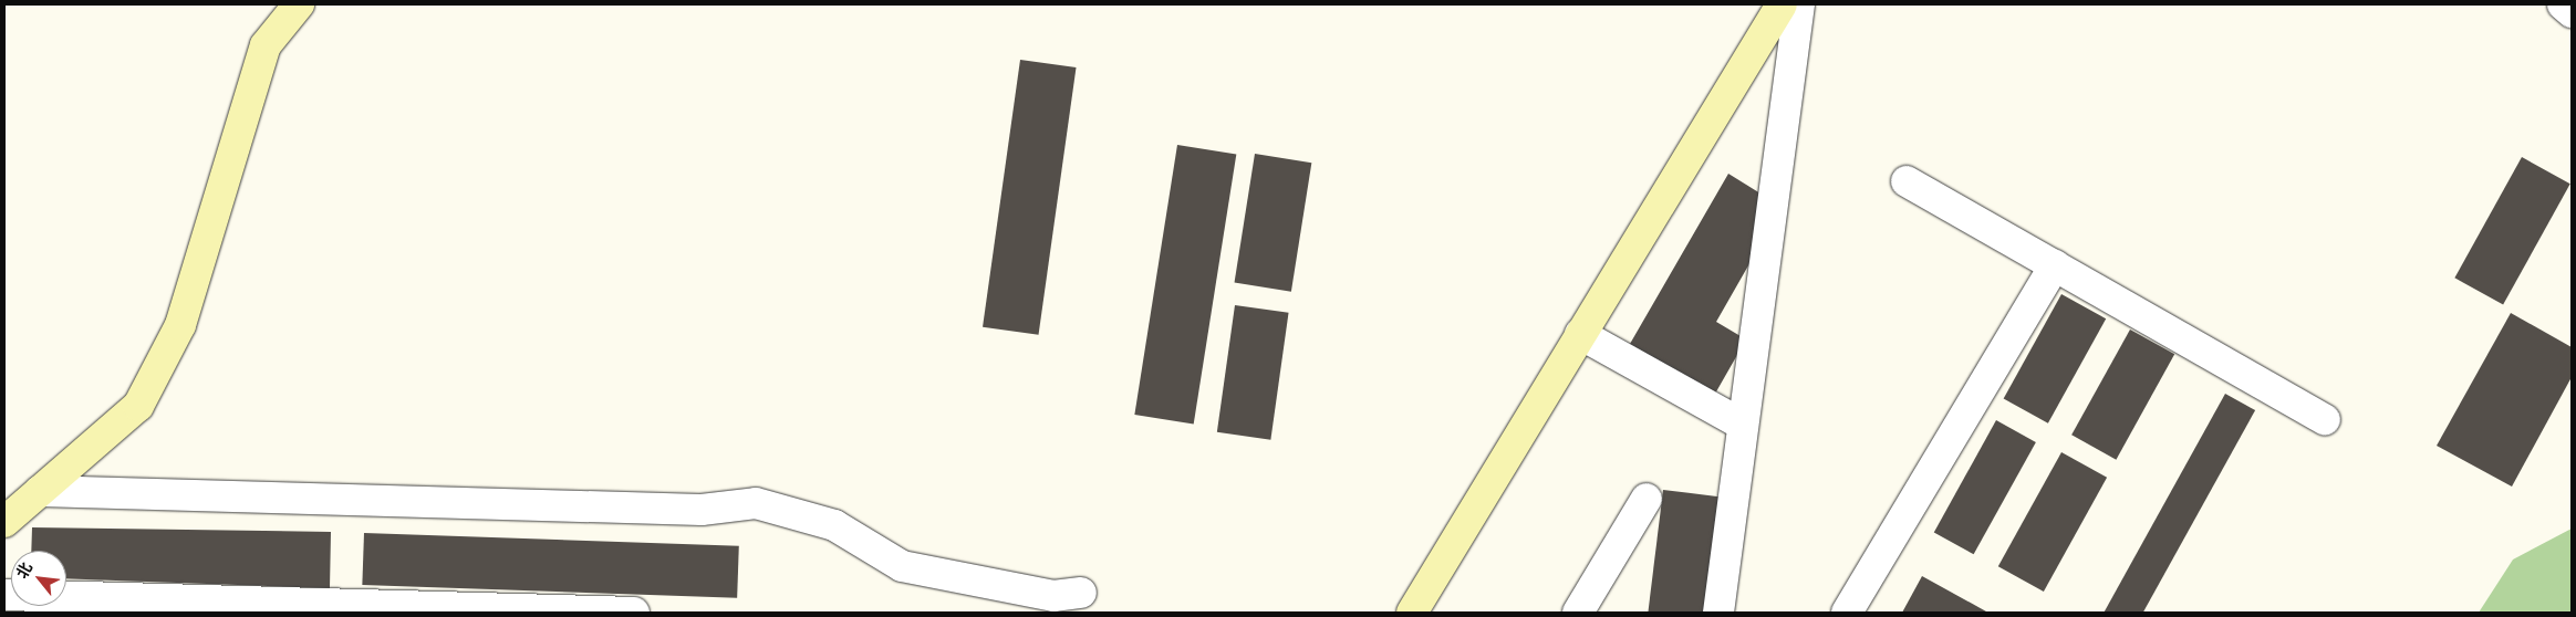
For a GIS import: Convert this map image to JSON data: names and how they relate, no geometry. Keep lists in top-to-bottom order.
{
  "north": "top left"
}
